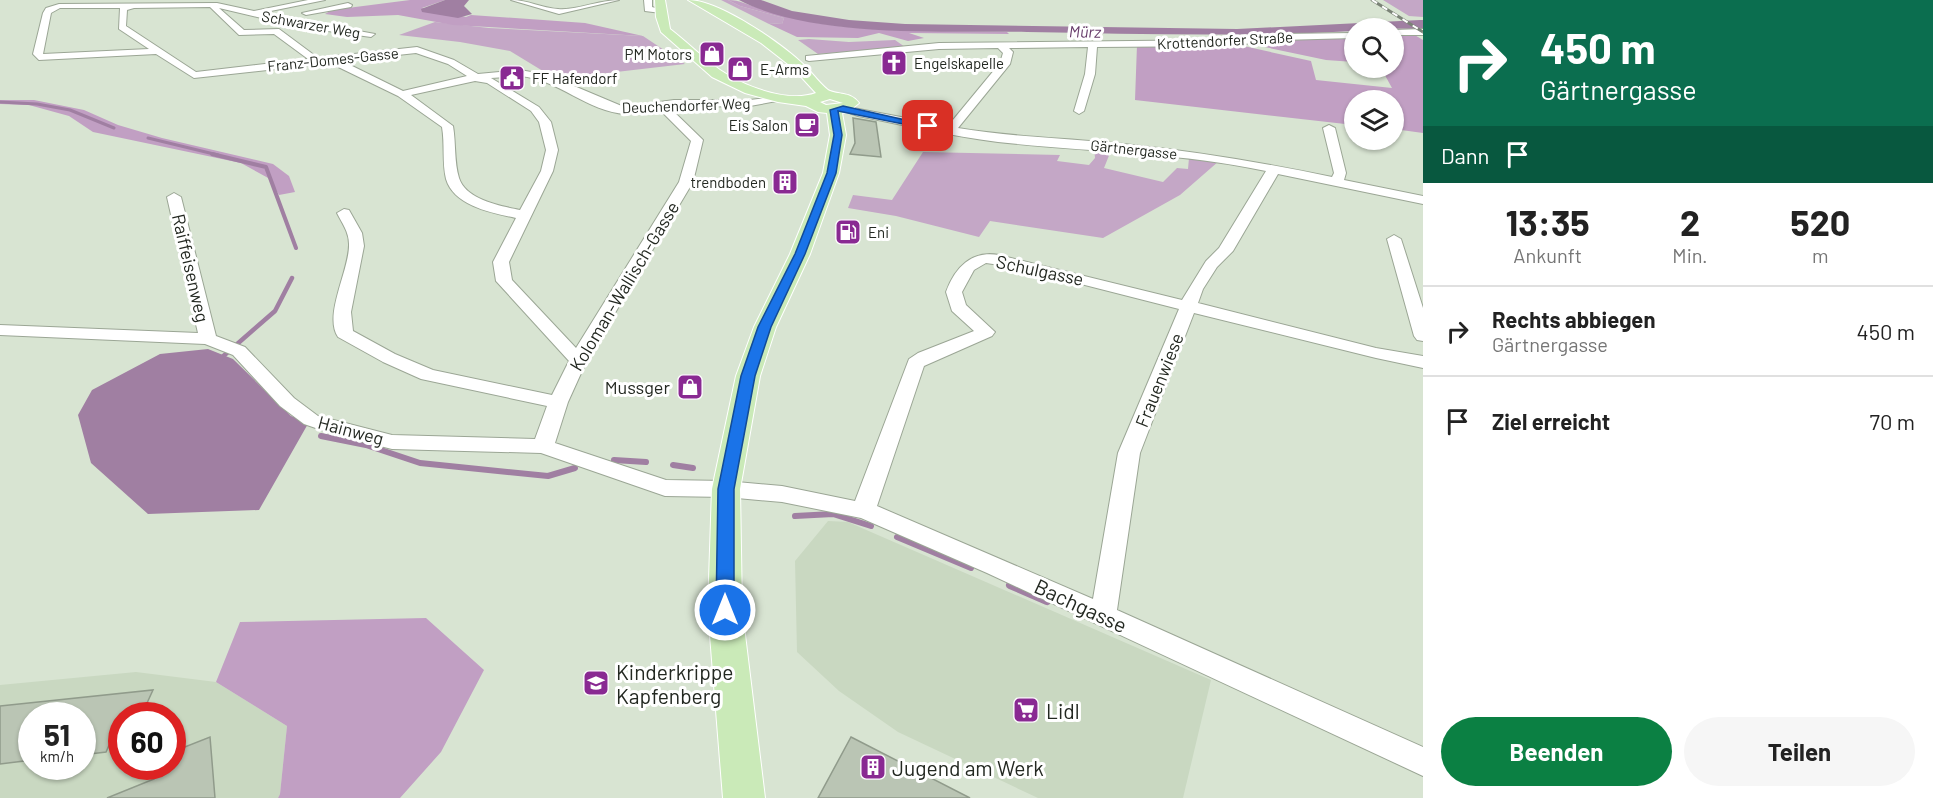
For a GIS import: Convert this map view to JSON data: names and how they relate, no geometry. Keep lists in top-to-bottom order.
{
  "streets": {
    "street": [
      "Schwarzer Weg",
      "Krottendorfer Straße",
      "Franz-Domes-Gasse",
      "Deuchendorfer Weg",
      "Gärtnergasse",
      "Raiffeisenweg",
      "Schulgasse",
      "Koloman-Wallisch-Gasse",
      "Frauenwiese",
      "Hainweg",
      "Bachgasse"
    ]
  },
  "crossings": [
    ["Franz-Domes-Gasse", "Deuchendorfer Weg"],
    ["Franz-Domes-Gasse", "Koloman-Wallisch-Gasse"],
    ["Deuchendorfer Weg", "Koloman-Wallisch-Gasse"],
    ["Gärtnergasse", "Frauenwiese"],
    ["Raiffeisenweg", "Hainweg"],
    ["Schulgasse", "Frauenwiese"],
    ["Schulgasse", "Bachgasse"],
    ["Koloman-Wallisch-Gasse", "Hainweg"],
    ["Frauenwiese", "Bachgasse"],
    ["Hainweg", "Bachgasse"]
  ],
  "water": ["Mürz"],
  "places": {
    "shop": ["PM Motors", "E-Arms", "Mussger"],
    "church": ["Engelskapelle"],
    "public building": ["FF Hafendorf"],
    "cafe": ["Eis Salon"],
    "building": ["trendboden", "Jugend am Werk"],
    "fuel station": ["Eni"],
    "school or university": ["Kinderkrippe Kapfenberg"],
    "supermarket": ["Lidl"]
  },
  "page": {
    "turn": ["450 m", "Gärtnergasse"],
    "then": "Dann",
    "eta": [
      "13:35",
      "Ankunft",
      "2",
      "Min.",
      "520",
      "m"
    ],
    "list": [
      {
        "name": "Rechts abbiegen",
        "note": "Gärtnergasse",
        "value": "450 m"
      },
      {
        "name": "Ziel erreicht",
        "value": "70 m"
      }
    ],
    "speed": "51 km/h",
    "limit": "60",
    "buttons": ["Beenden", "Teilen"]
  }
}
